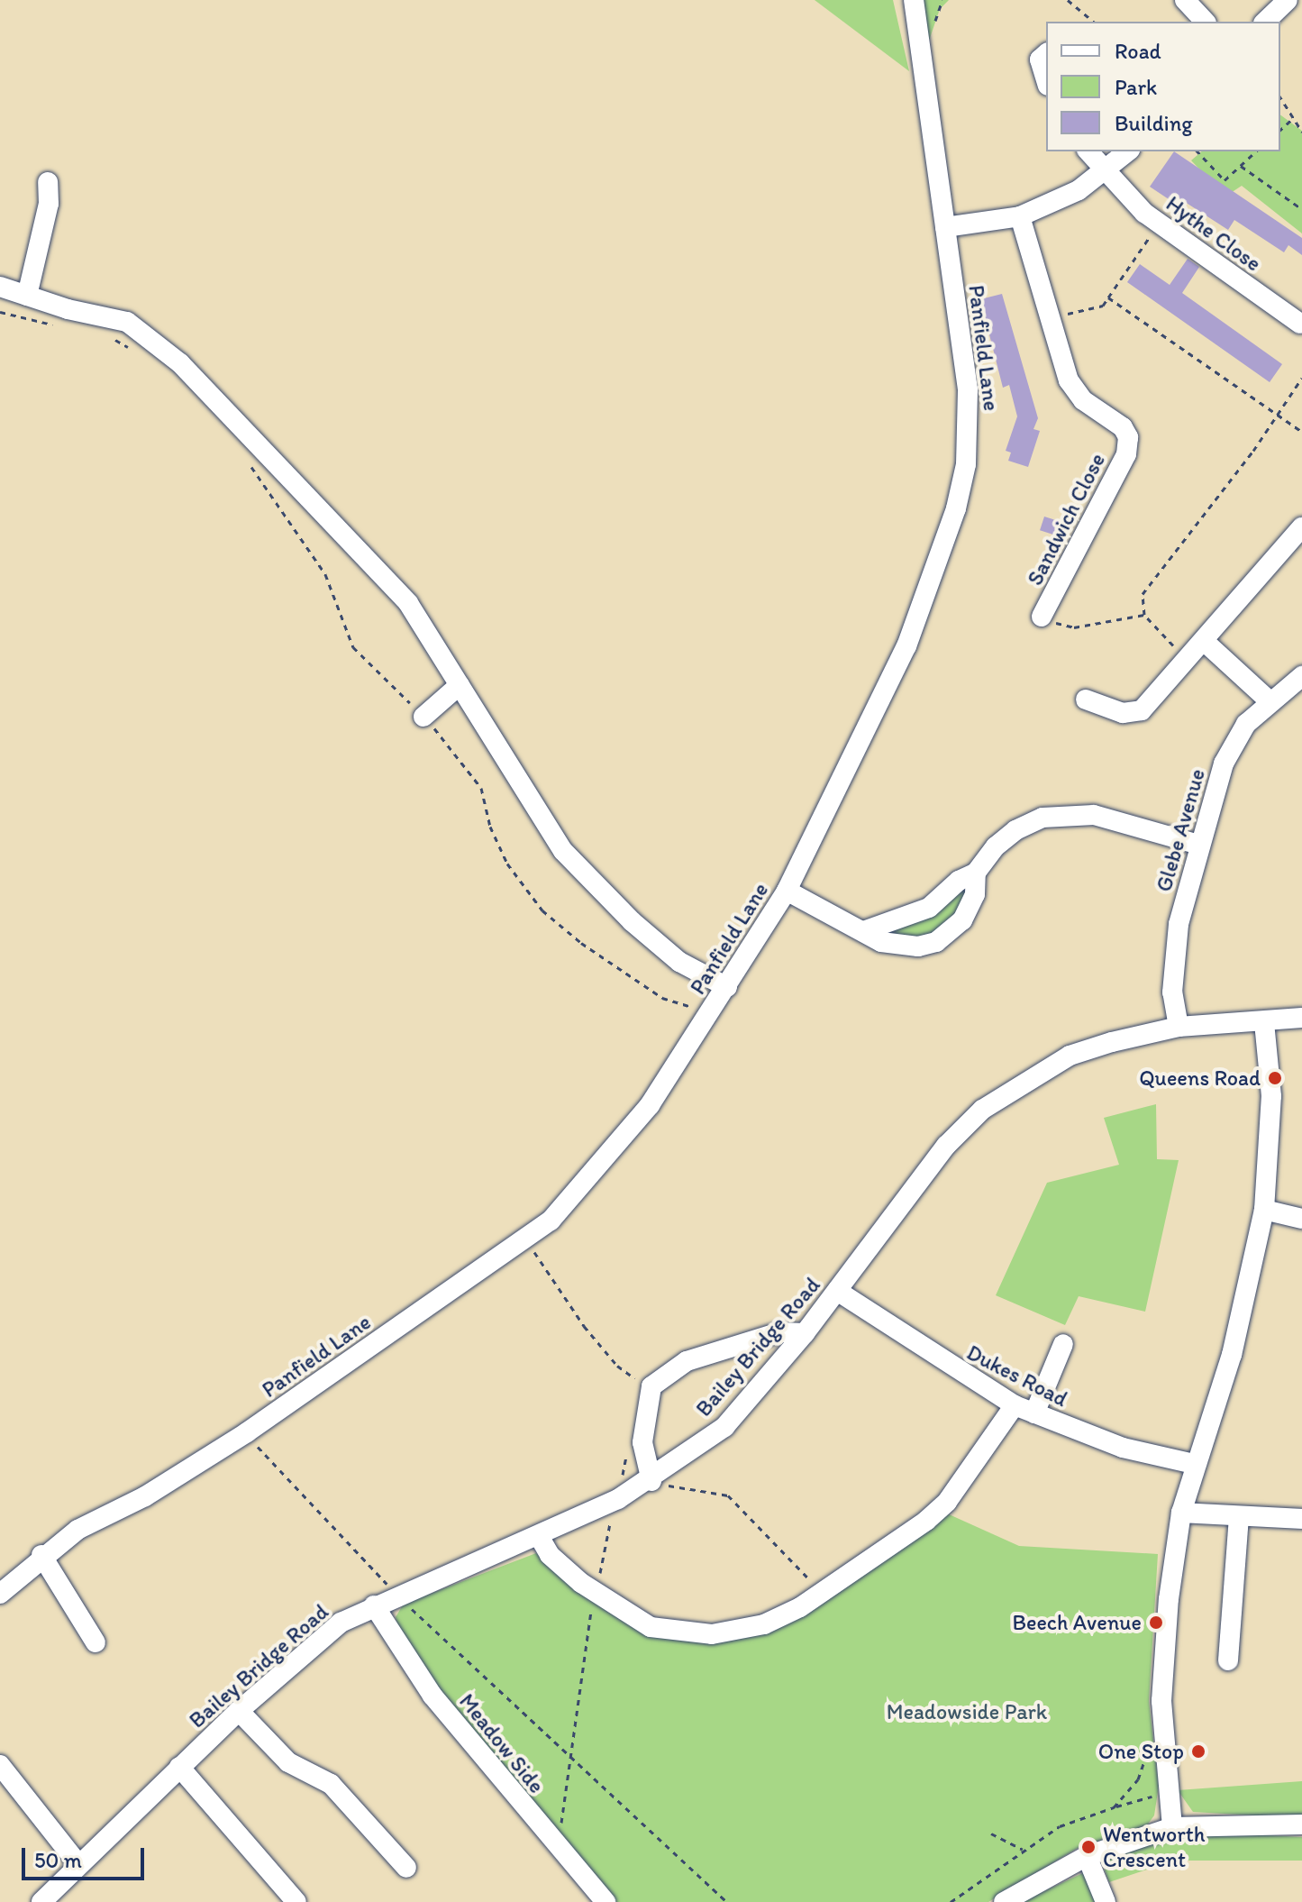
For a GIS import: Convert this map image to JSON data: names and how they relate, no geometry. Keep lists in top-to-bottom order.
{
  "streets": {
    "street": [
      "Hythe Close",
      "Panfield Lane",
      "Sandwich Close",
      "Glebe Avenue",
      "Bailey Bridge Road",
      "Dukes Road",
      "Meadow Side"
    ]
  },
  "crossings": [
    ["Glebe Avenue", "Bailey Bridge Road"],
    ["Bailey Bridge Road", "Dukes Road"],
    ["Bailey Bridge Road", "Meadow Side"]
  ],
  "parks": ["Meadowside Park"],
  "places": [
    "Queens Road",
    "Beech Avenue",
    "One Stop",
    "Wentworth Crescent"
  ],
  "legend": ["Road", "Park", "Building"],
  "scale_bar": "50 m"
}
